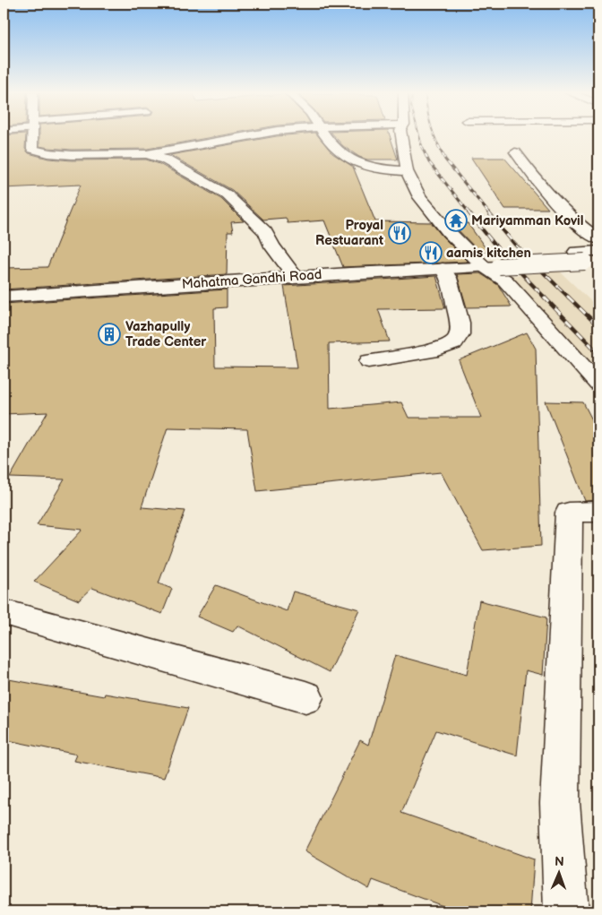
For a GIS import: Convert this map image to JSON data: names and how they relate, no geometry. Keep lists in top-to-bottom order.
{
  "streets": {
    "street": ["Mahatma Gandhi Road"]
  },
  "places": {
    "temple": ["Mariyamman Kovil"],
    "restaurant": ["Proyal Restuarant", "aamis kitchen"],
    "building": ["Vazhapully Trade Center"]
  },
  "north": "top"
}
